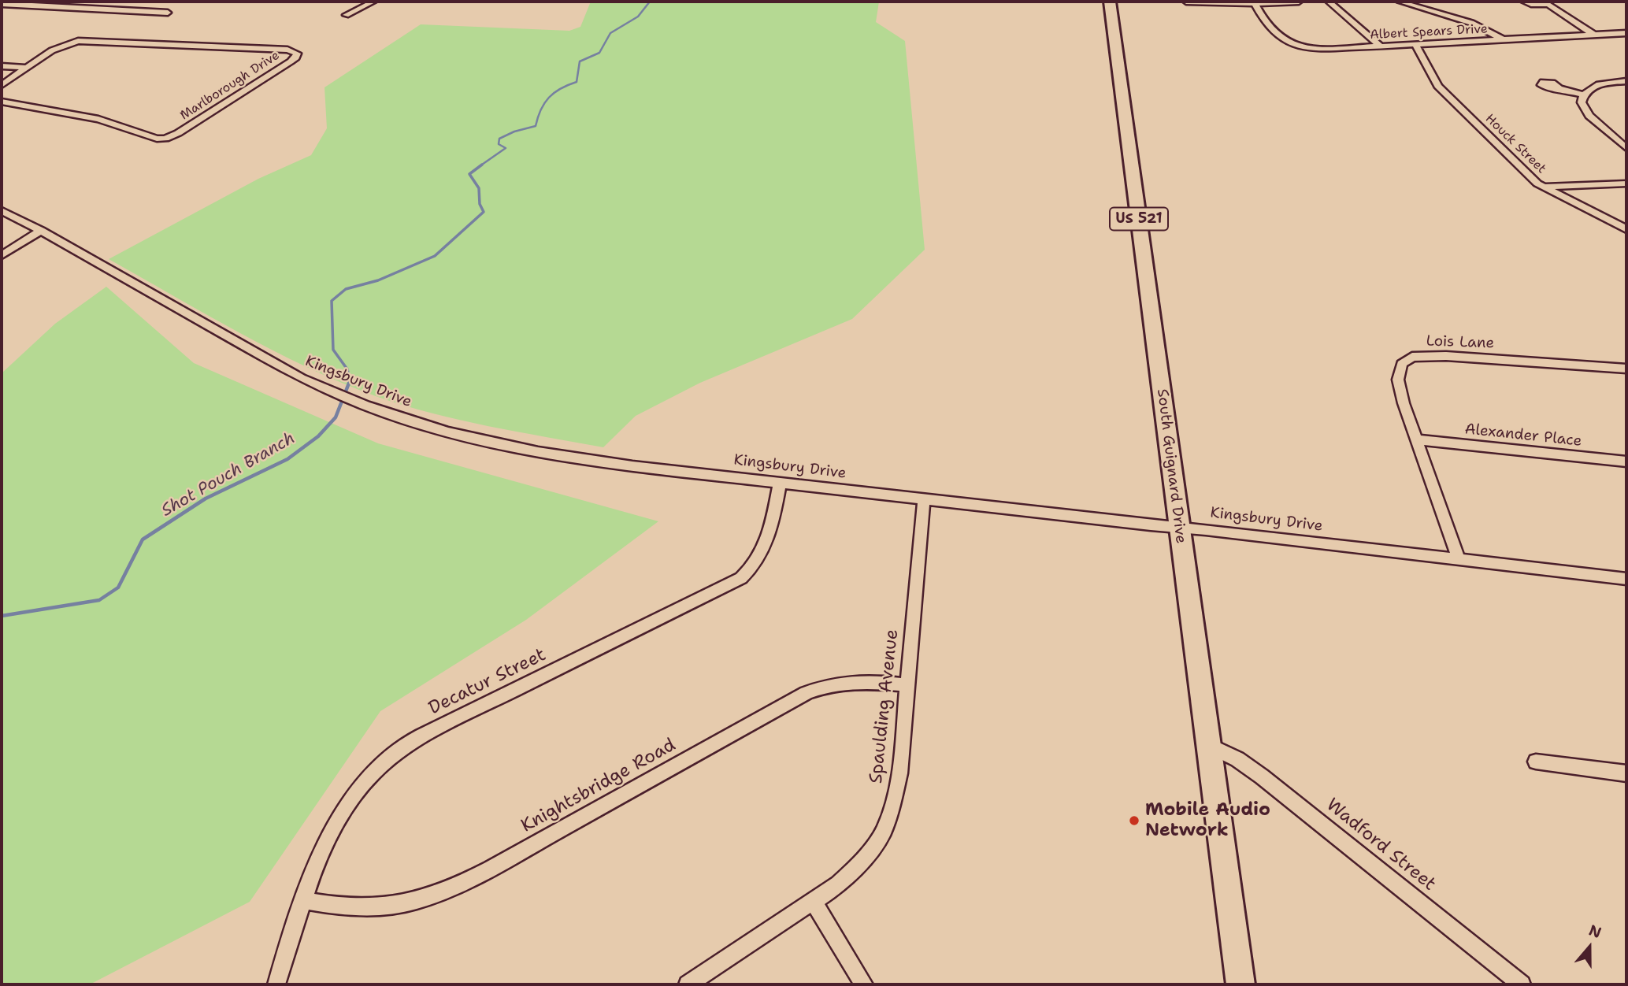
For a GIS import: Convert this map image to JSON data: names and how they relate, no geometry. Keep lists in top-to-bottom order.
{
  "streets": {
    "highway": ["US 521", "South Guignard Drive"],
    "street": [
      "Albert Spears Drive",
      "Marlborough Drive",
      "Houck Street",
      "Lois Lane",
      "Kingsbury Drive",
      "Alexander Place",
      "Decatur Street",
      "Spaulding Avenue",
      "Knightsbridge Road",
      "Wadford Street"
    ]
  },
  "crossings": [
    ["Albert Spears Drive", "Houck Street"],
    ["US 521", "South Guignard Drive"],
    ["Lois Lane", "Kingsbury Drive"],
    ["Lois Lane", "Alexander Place"],
    ["Kingsbury Drive", "South Guignard Drive"],
    ["Kingsbury Drive", "Decatur Street"],
    ["Kingsbury Drive", "Spaulding Avenue"],
    ["South Guignard Drive", "Wadford Street"],
    ["Decatur Street", "Knightsbridge Road"],
    ["Spaulding Avenue", "Knightsbridge Road"]
  ],
  "water": ["Shot Pouch Branch"],
  "places": ["Mobile Audio Network"],
  "north": "top"
}
